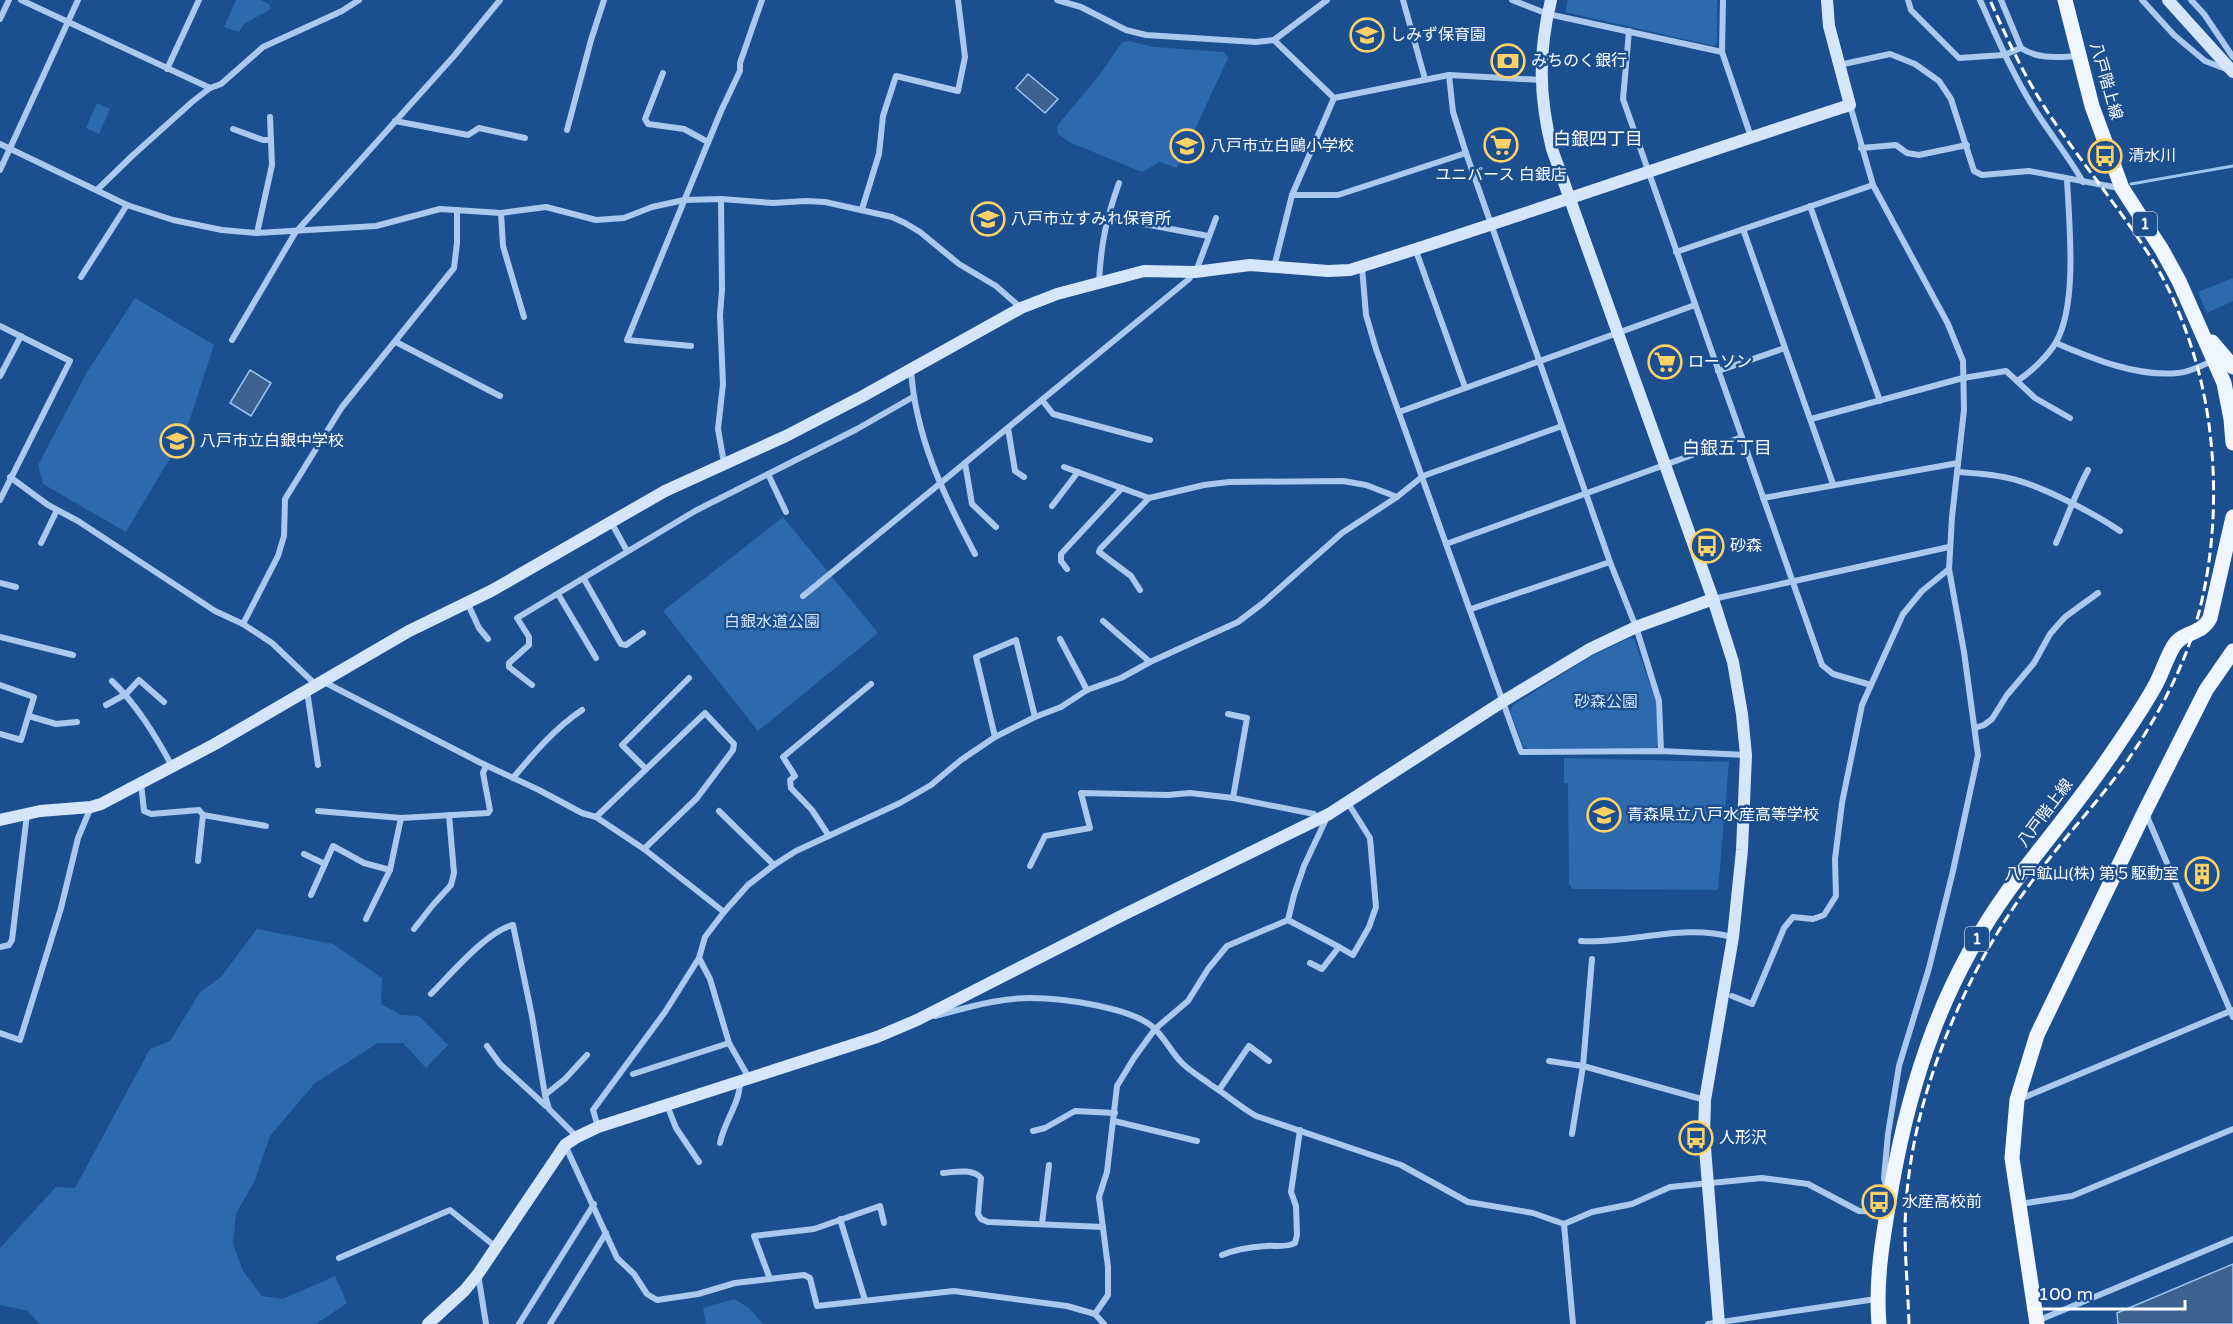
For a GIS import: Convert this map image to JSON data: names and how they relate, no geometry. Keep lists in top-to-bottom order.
{
  "streets": {
    "main road": ["八戸階上線", "1"]
  },
  "districts": ["白銀四丁目", "白銀五丁目"],
  "parks": ["白銀水道公園", "砂森公園"],
  "places": {
    "school or university": [
      "しみず保育園",
      "八戸市立白鷗小学校",
      "八戸市立すみれ保育所",
      "八戸市立白銀中学校",
      "青森県立八戸水産高等学校"
    ],
    "bank": ["みちのく銀行"],
    "supermarket": ["ユニバース 白銀店", "ローソン"],
    "bus stop": [
      "清水川",
      "砂森",
      "人形沢",
      "水産高校前"
    ],
    "building": ["八戸鉱山(株) 第５駆動室"]
  },
  "scale_bar": "100 m"
}
